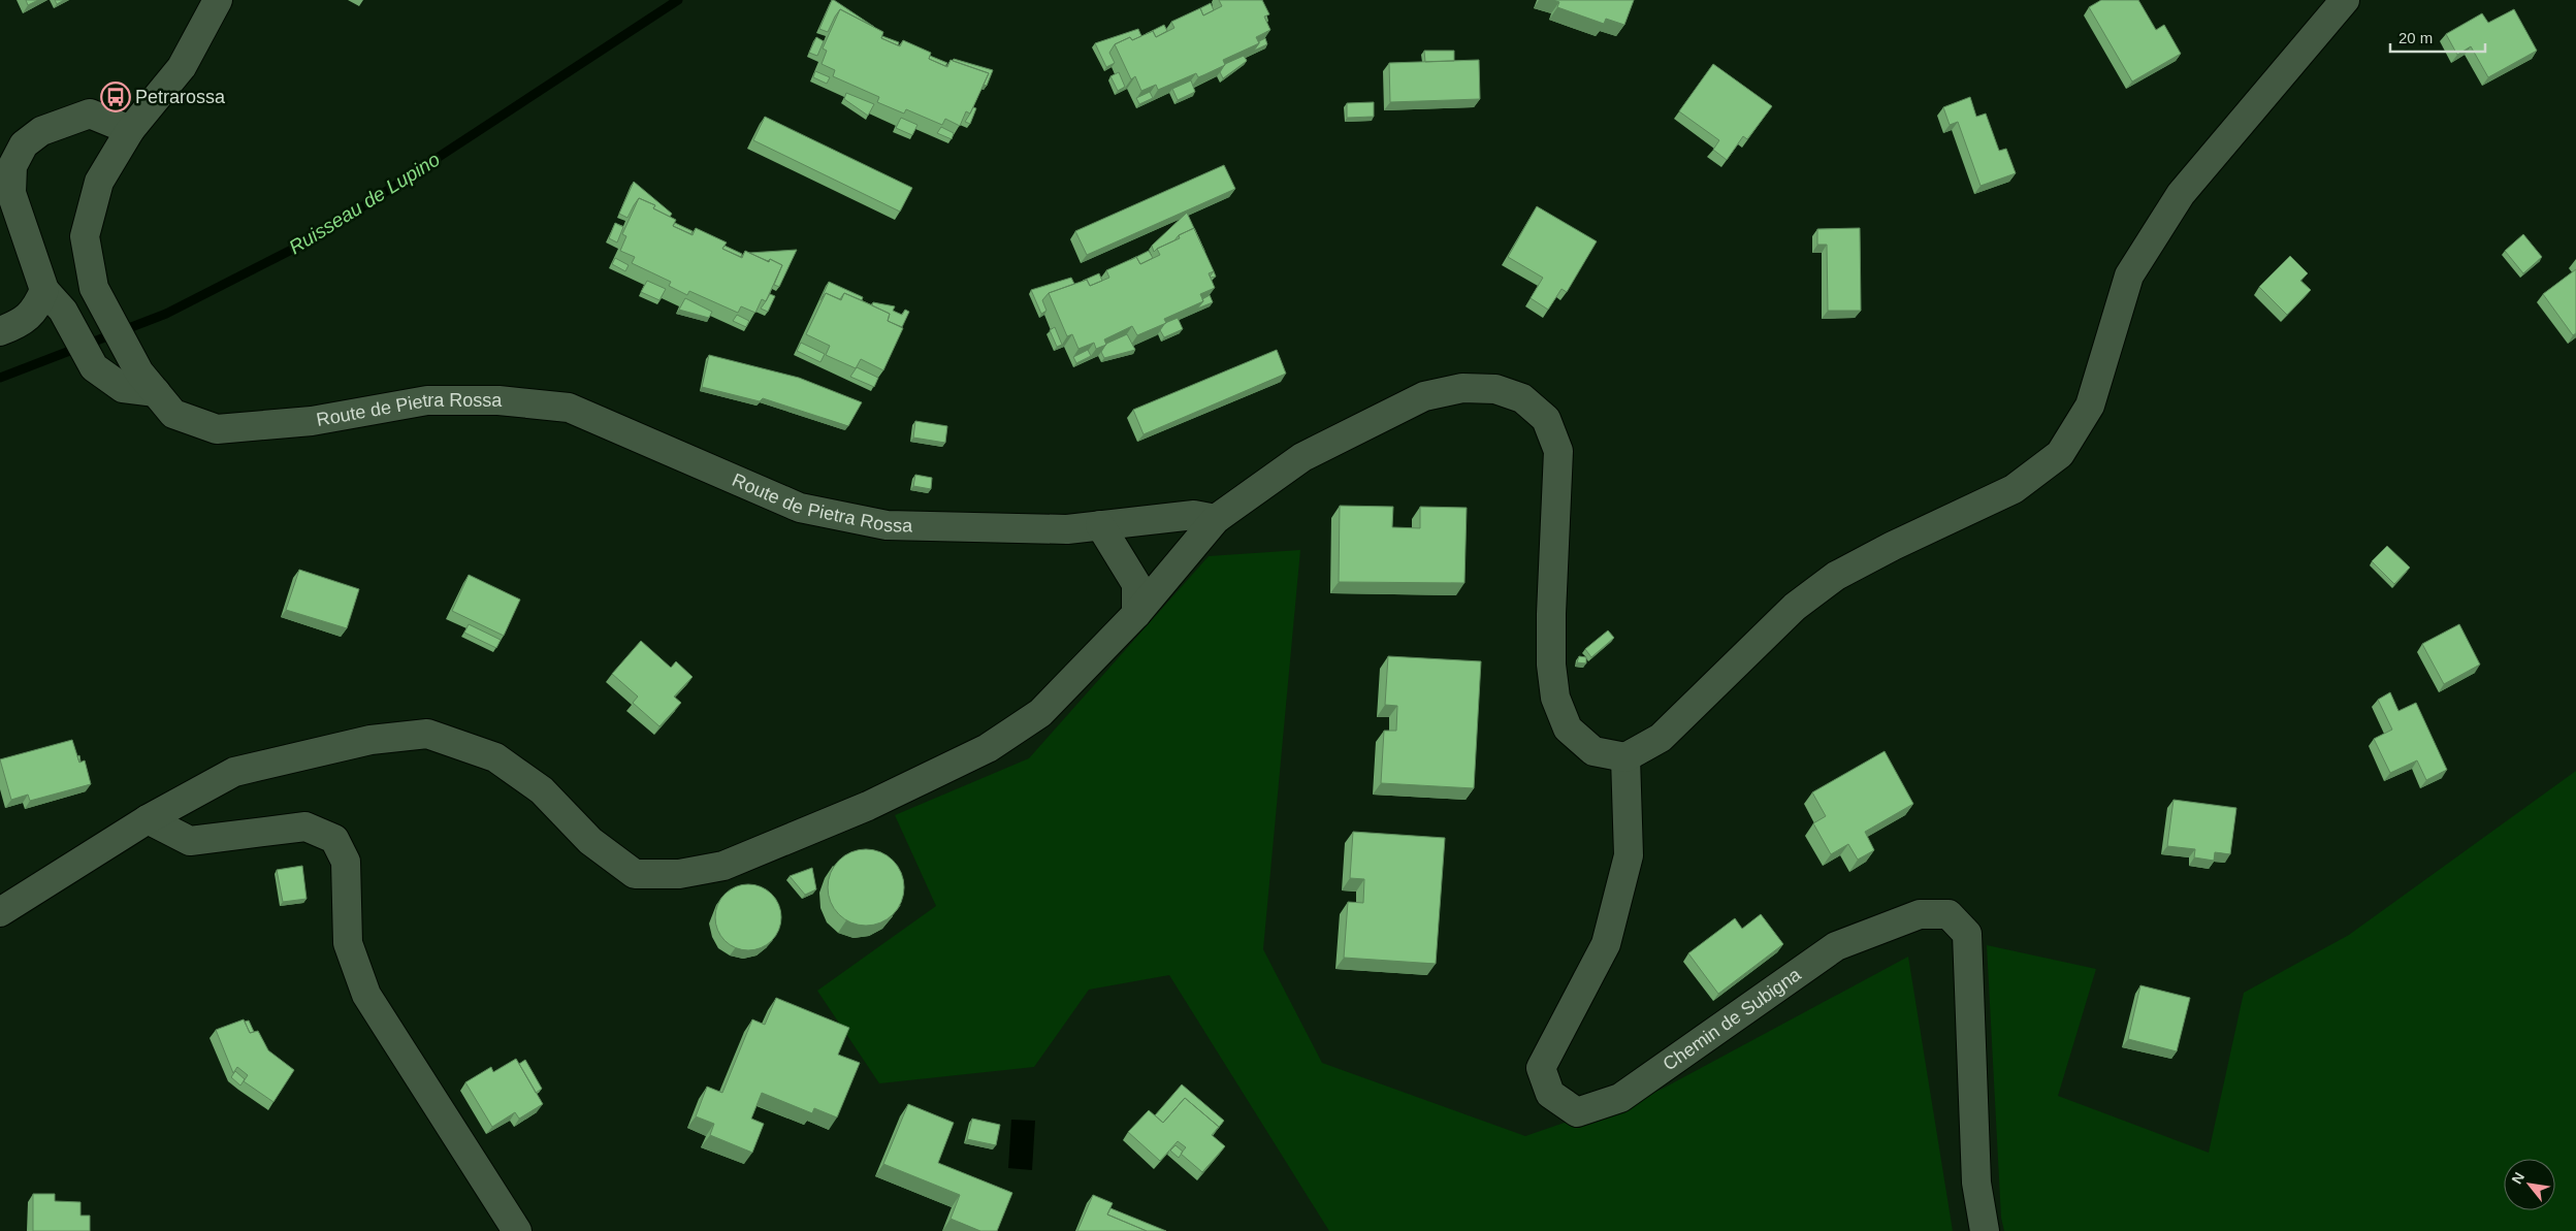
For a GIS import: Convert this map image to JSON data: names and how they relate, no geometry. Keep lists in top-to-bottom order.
{
  "streets": {
    "street": ["Route de Pietra Rossa", "Chemin de Subigna"]
  },
  "water": ["Ruisseau de Lupino"],
  "places": {
    "bus stop": ["Petrarossa"]
  },
  "scale_bar": "20 m",
  "north": "top left"
}
